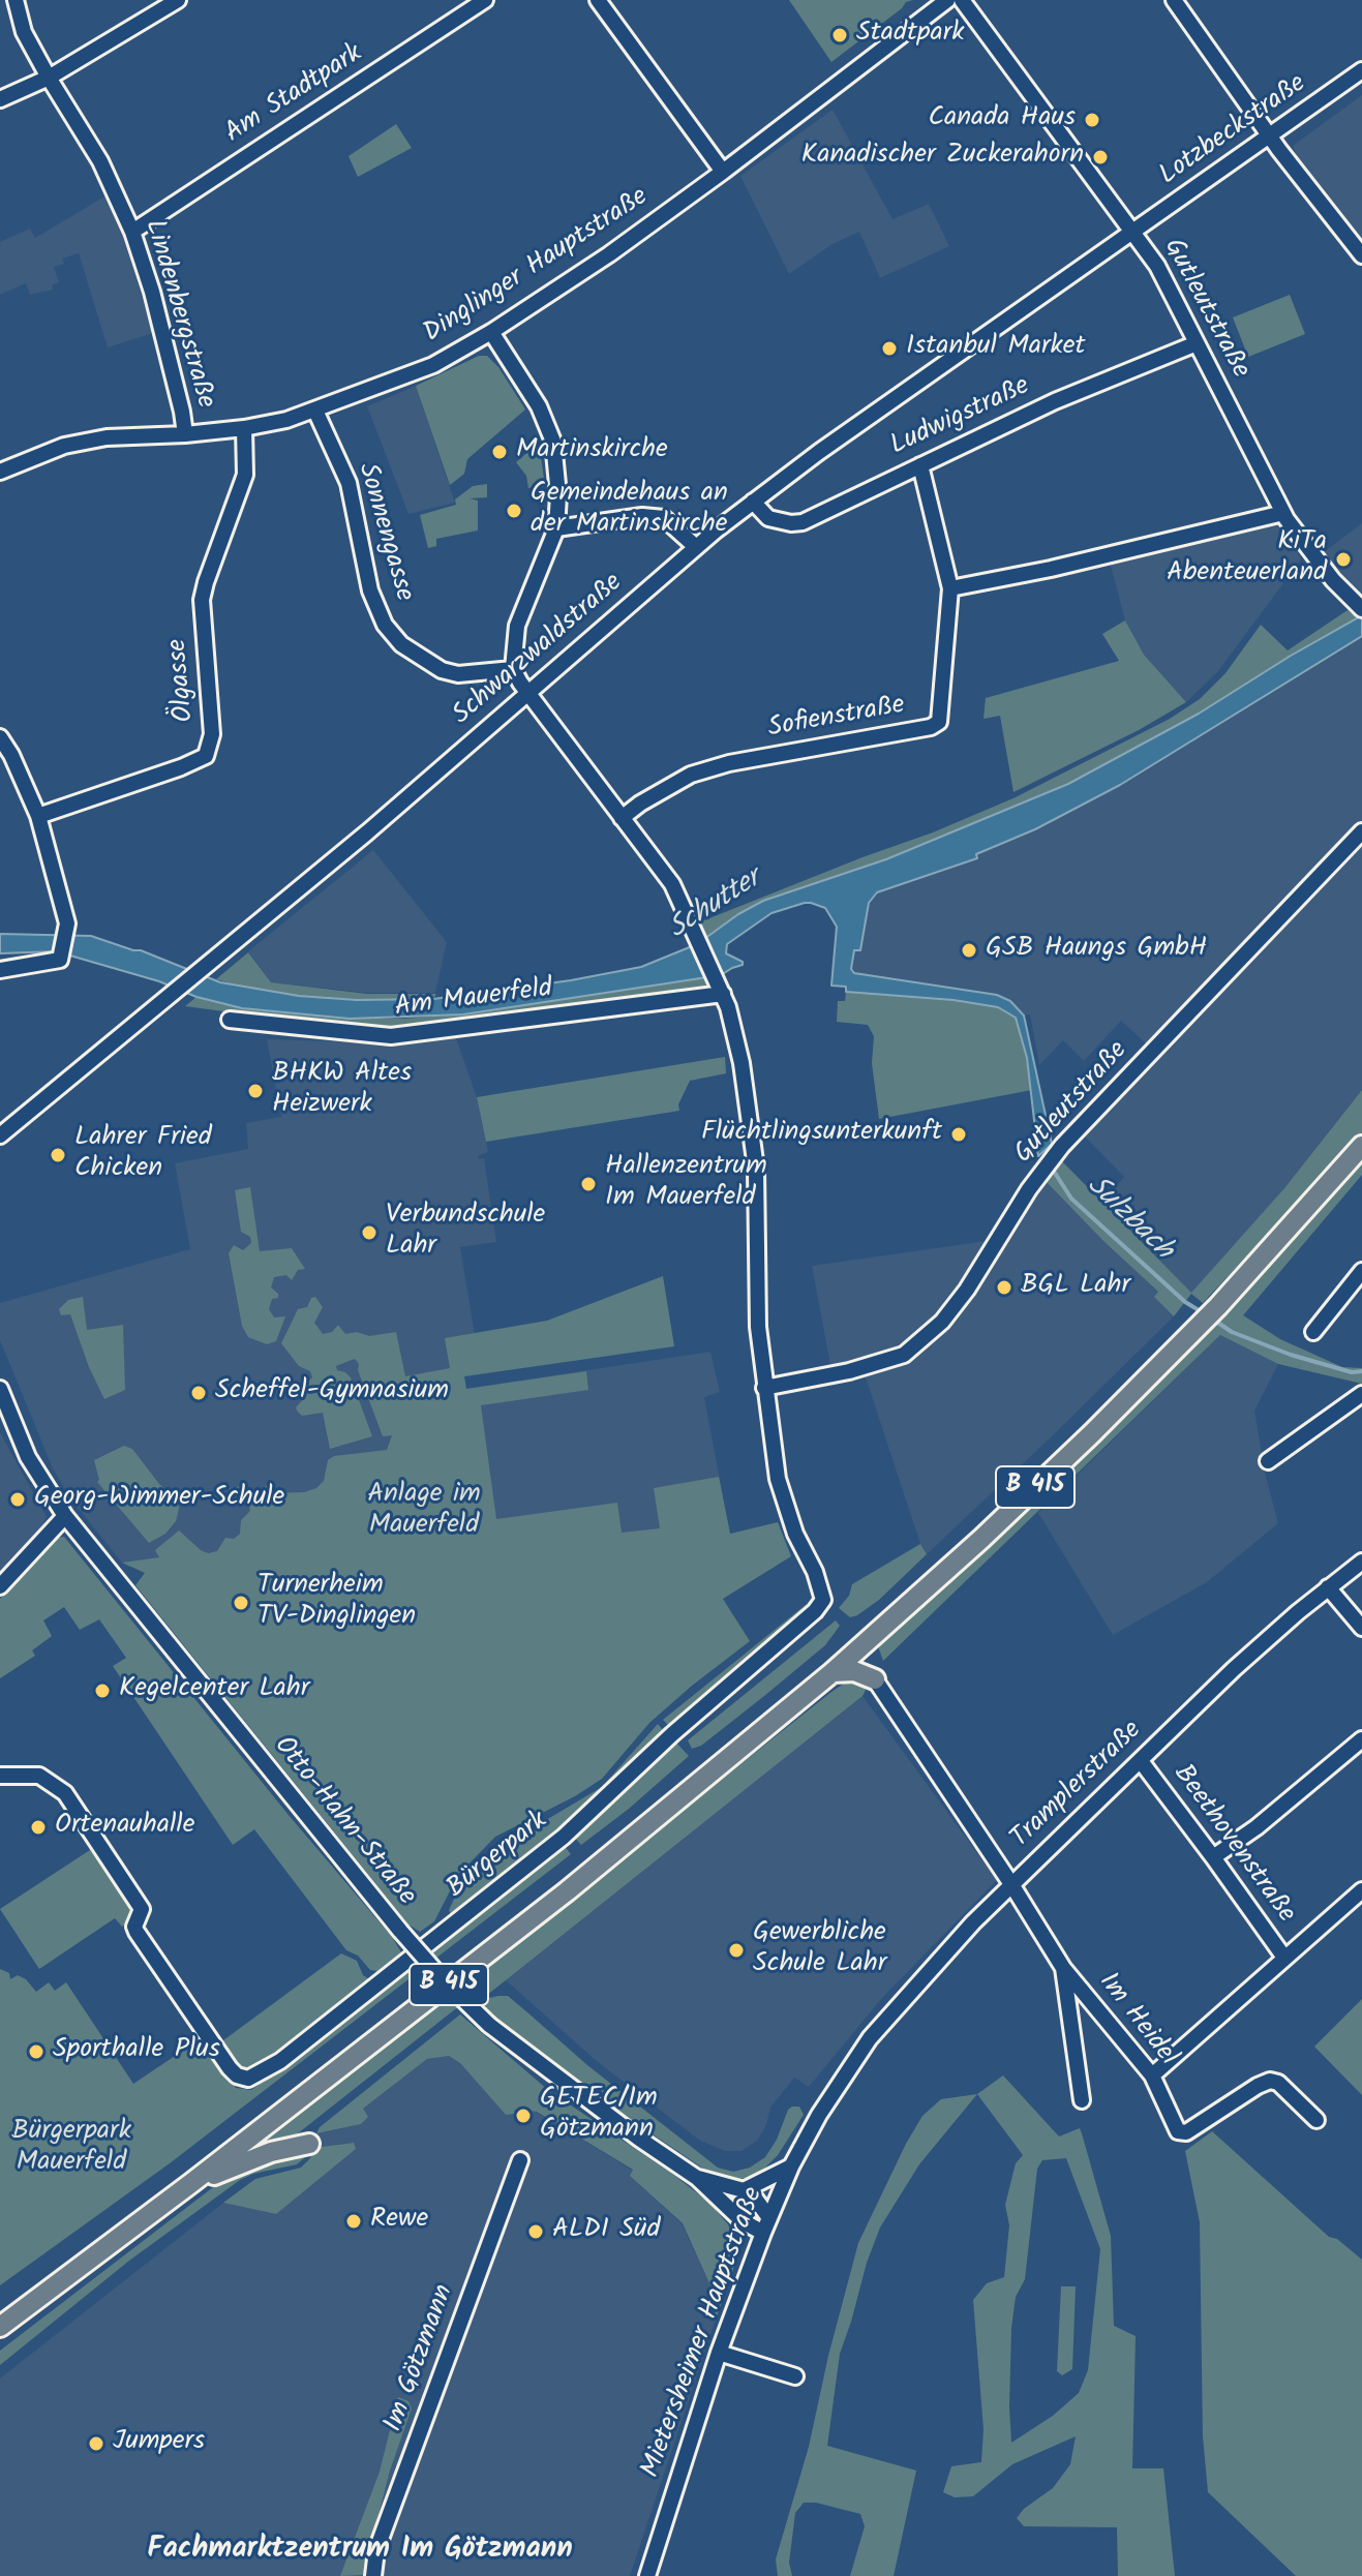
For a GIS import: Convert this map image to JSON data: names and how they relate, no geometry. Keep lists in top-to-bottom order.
{
  "streets": {
    "main road": ["B 415"],
    "street": [
      "Am Stadtpark",
      "Lotzbeckstraße",
      "Dinglinger Hauptstraße",
      "Gutleutstraße",
      "Lindenbergstraße",
      "Ludwigstraße",
      "Sonnengasse",
      "Schwarzwaldstraße",
      "Ölgasse",
      "Sofienstraße",
      "Am Mauerfeld",
      "Tramplerstraße",
      "Otto-Hahn-Straße",
      "Beethovenstraße",
      "Bürgerpark",
      "Im Heidel",
      "Mietersheimer Hauptstraße",
      "Im Götzmann"
    ]
  },
  "crossings": [
    ["Am Stadtpark", "Lindenbergstraße"],
    ["Lotzbeckstraße", "Gutleutstraße"],
    ["Lotzbeckstraße", "Schwarzwaldstraße"],
    ["Dinglinger Hauptstraße", "Lindenbergstraße"],
    ["Dinglinger Hauptstraße", "Sonnengasse"],
    ["Dinglinger Hauptstraße", "Ölgasse"],
    ["Gutleutstraße", "Ludwigstraße"],
    ["Gutleutstraße", "Schwarzwaldstraße"],
    ["Gutleutstraße", "Bürgerpark"],
    ["Ludwigstraße", "Schwarzwaldstraße"],
    ["Ludwigstraße", "Sofienstraße"],
    ["Tramplerstraße", "Beethovenstraße"],
    ["Tramplerstraße", "Im Heidel"],
    ["Tramplerstraße", "Mietersheimer Hauptstraße"],
    ["Otto-Hahn-Straße", "Mietersheimer Hauptstraße"],
    ["Im Heidel", "Mietersheimer Hauptstraße"]
  ],
  "districts": ["Fachmarktzentrum Im Götzmann"],
  "water": ["Schutter", "Sulzbach"],
  "parks": ["Anlage im Mauerfeld", "Bürgerpark Mauerfeld"],
  "places": [
    "Stadtpark",
    "Canada Haus",
    "Kanadischer Zuckerahorn",
    "Istanbul Market",
    "Martinskirche",
    "Gemeindehaus an der Martinskirche",
    "KiTa Abenteuerland",
    "GSB Haungs GmbH",
    "BHKW Altes Heizwerk",
    "Flüchtlingsunterkunft",
    "Lahrer Fried Chicken",
    "Hallenzentrum Im Mauerfeld",
    "Verbundschule Lahr",
    "BGL Lahr",
    "Scheffel-Gymnasium",
    "Georg-Wimmer-Schule",
    "Turnerheim TV-Dinglingen",
    "Kegelcenter Lahr",
    "Ortenauhalle",
    "Gewerbliche Schule Lahr",
    "Sporthalle Plus",
    "GETEC/Im Götzmann",
    "Rewe",
    "ALDI Süd",
    "Jumpers"
  ]
}
